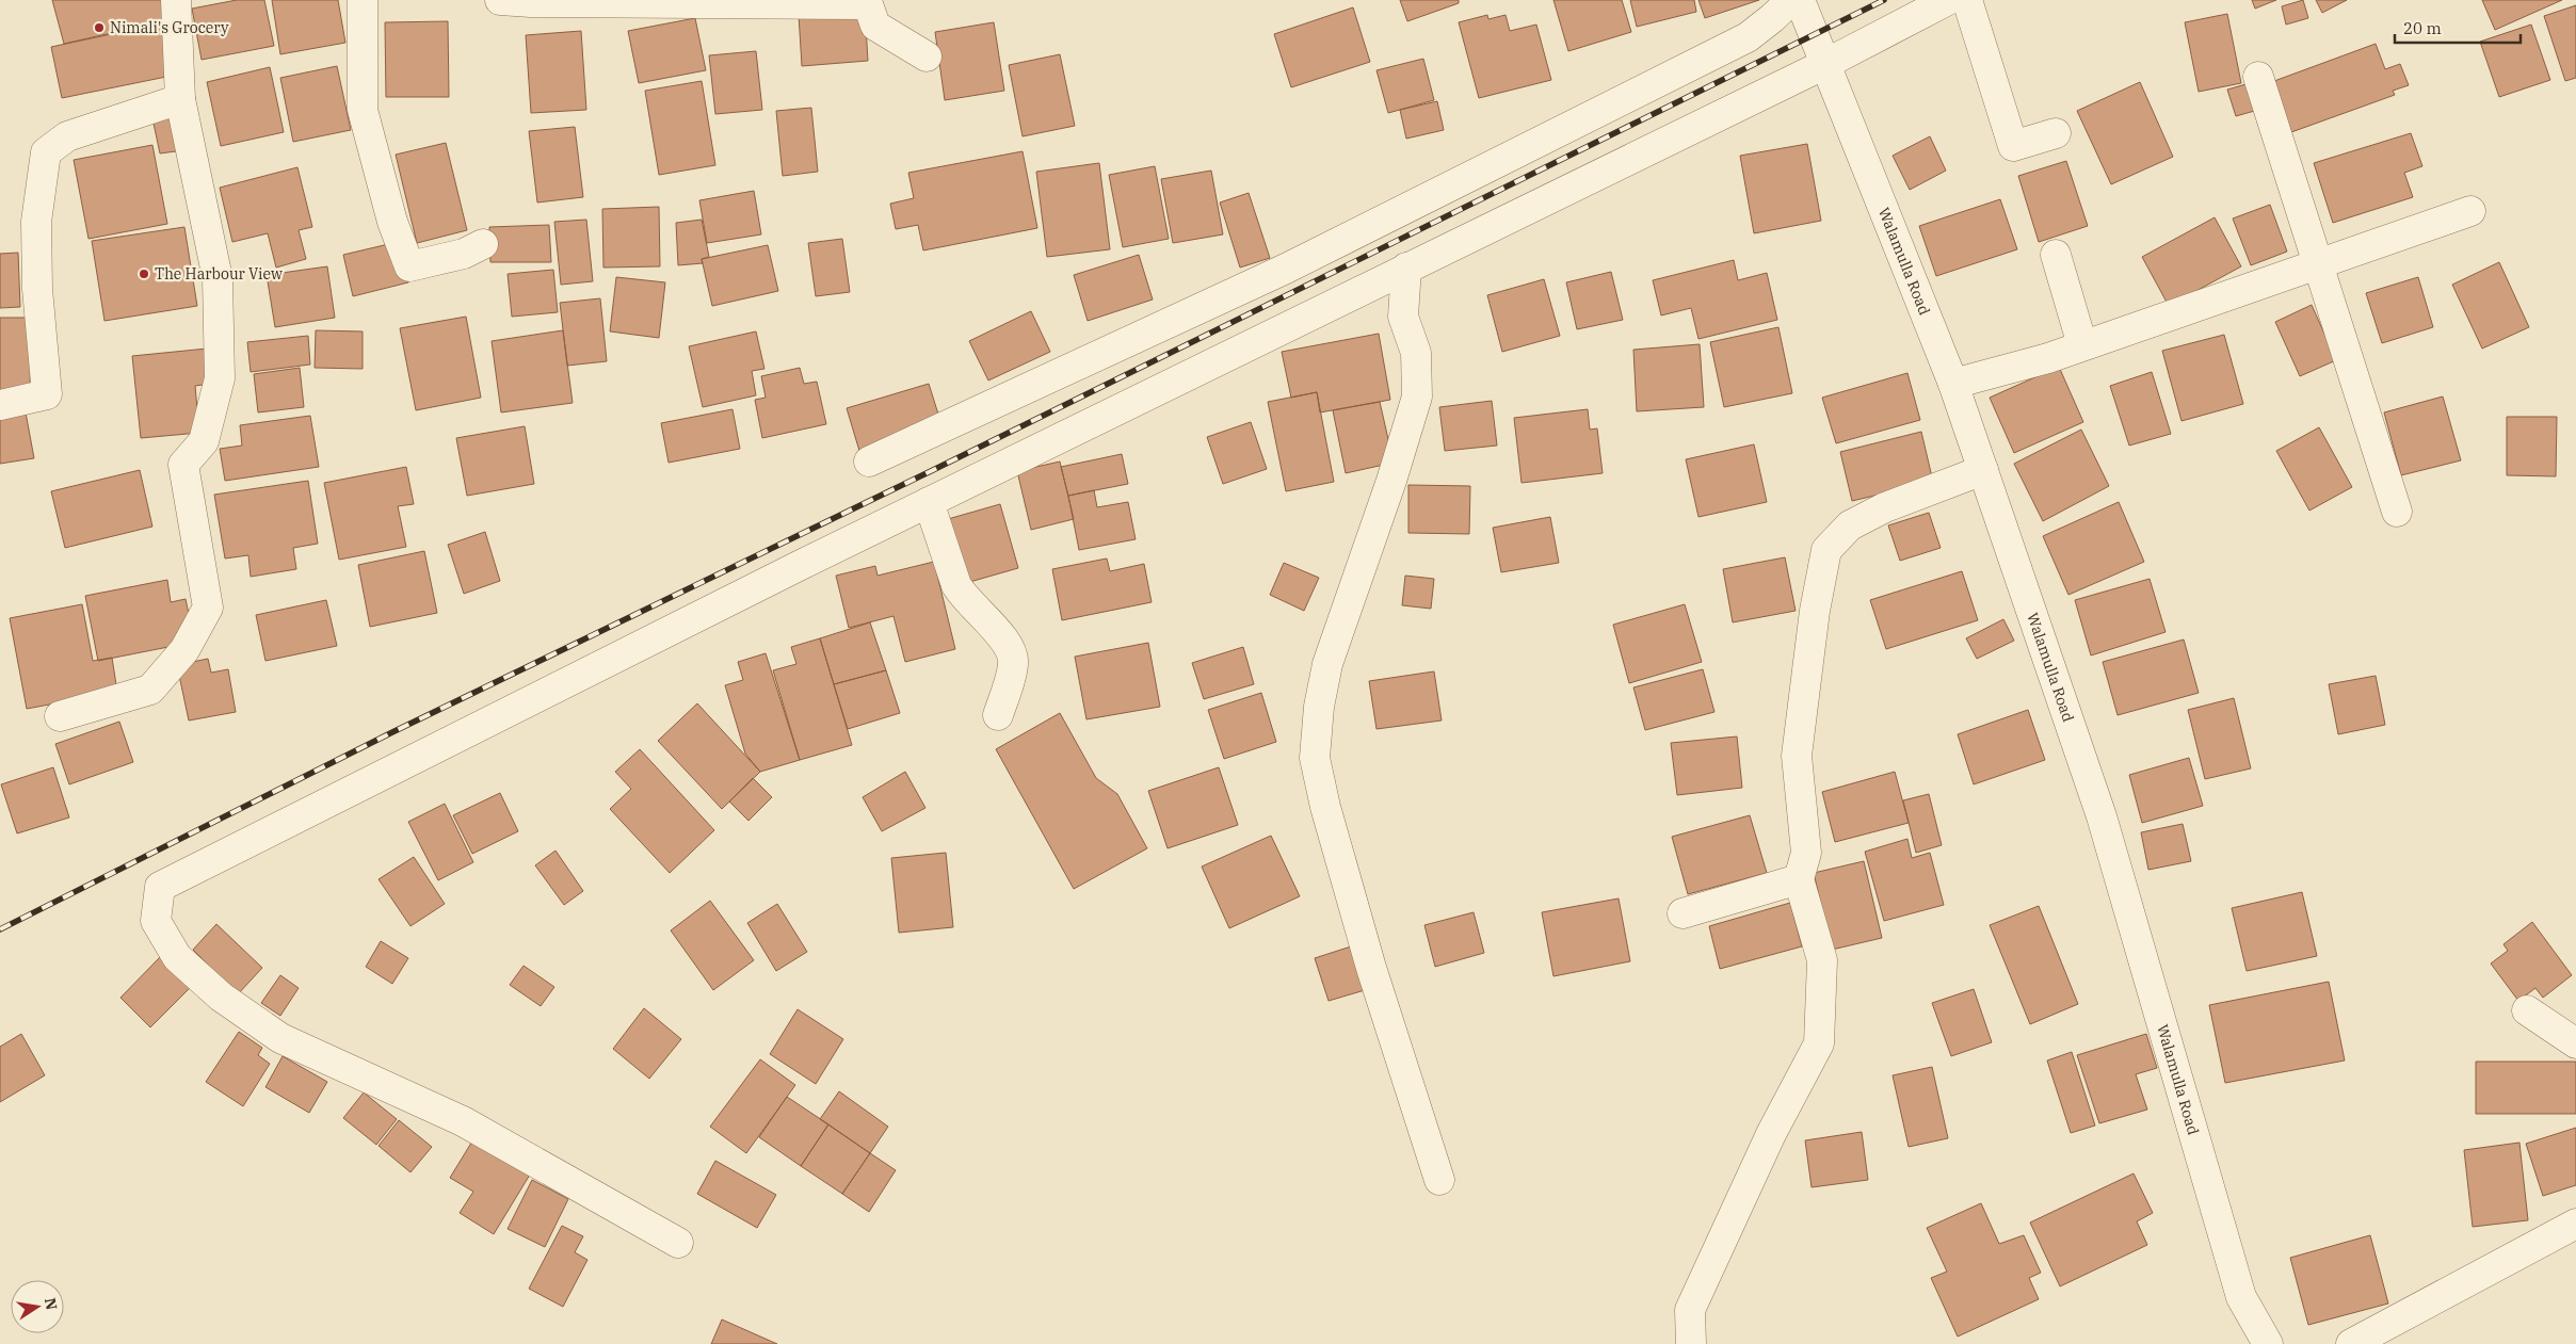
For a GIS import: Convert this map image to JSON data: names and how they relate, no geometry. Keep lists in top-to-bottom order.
{
  "streets": {
    "street": ["Walamulla Road"]
  },
  "places": ["Nimali's Grocery", "The Harbour View"],
  "scale_bar": "20 m",
  "north": "right"
}
